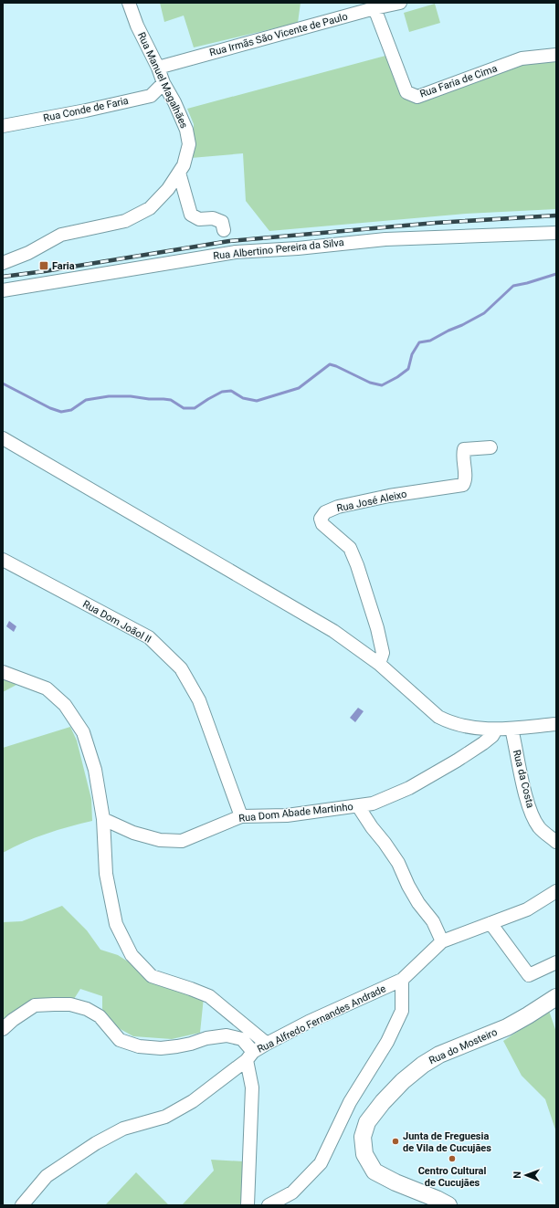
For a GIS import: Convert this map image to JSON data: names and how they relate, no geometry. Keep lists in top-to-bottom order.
{
  "streets": {
    "main road": ["Rua do Mosteiro"],
    "street": [
      "Rua Irmãs São Vicente de Paulo",
      "Rua Manuel Magalhães",
      "Rua Faria de Cima",
      "Rua Conde de Faria",
      "Rua Albertino Pereira da Silva",
      "Rua José Aleixo",
      "Rua Dom Joãol II",
      "Rua da Costa",
      "Rua Dom Abade Martinho",
      "Rua Alfredo Fernandes Andrade"
    ]
  },
  "crossings": [
    ["Rua Irmãs São Vicente de Paulo", "Rua Manuel Magalhães"],
    ["Rua Irmãs São Vicente de Paulo", "Rua Faria de Cima"],
    ["Rua Manuel Magalhães", "Rua Conde de Faria"],
    ["Rua Dom Joãol II", "Rua Dom Abade Martinho"]
  ],
  "places": {
    "transit": ["Faria"],
    "other": ["Junta de Freguesia de Vila de Cucujães", "Centro Cultural de Cucujães"]
  },
  "north": "left"
}
